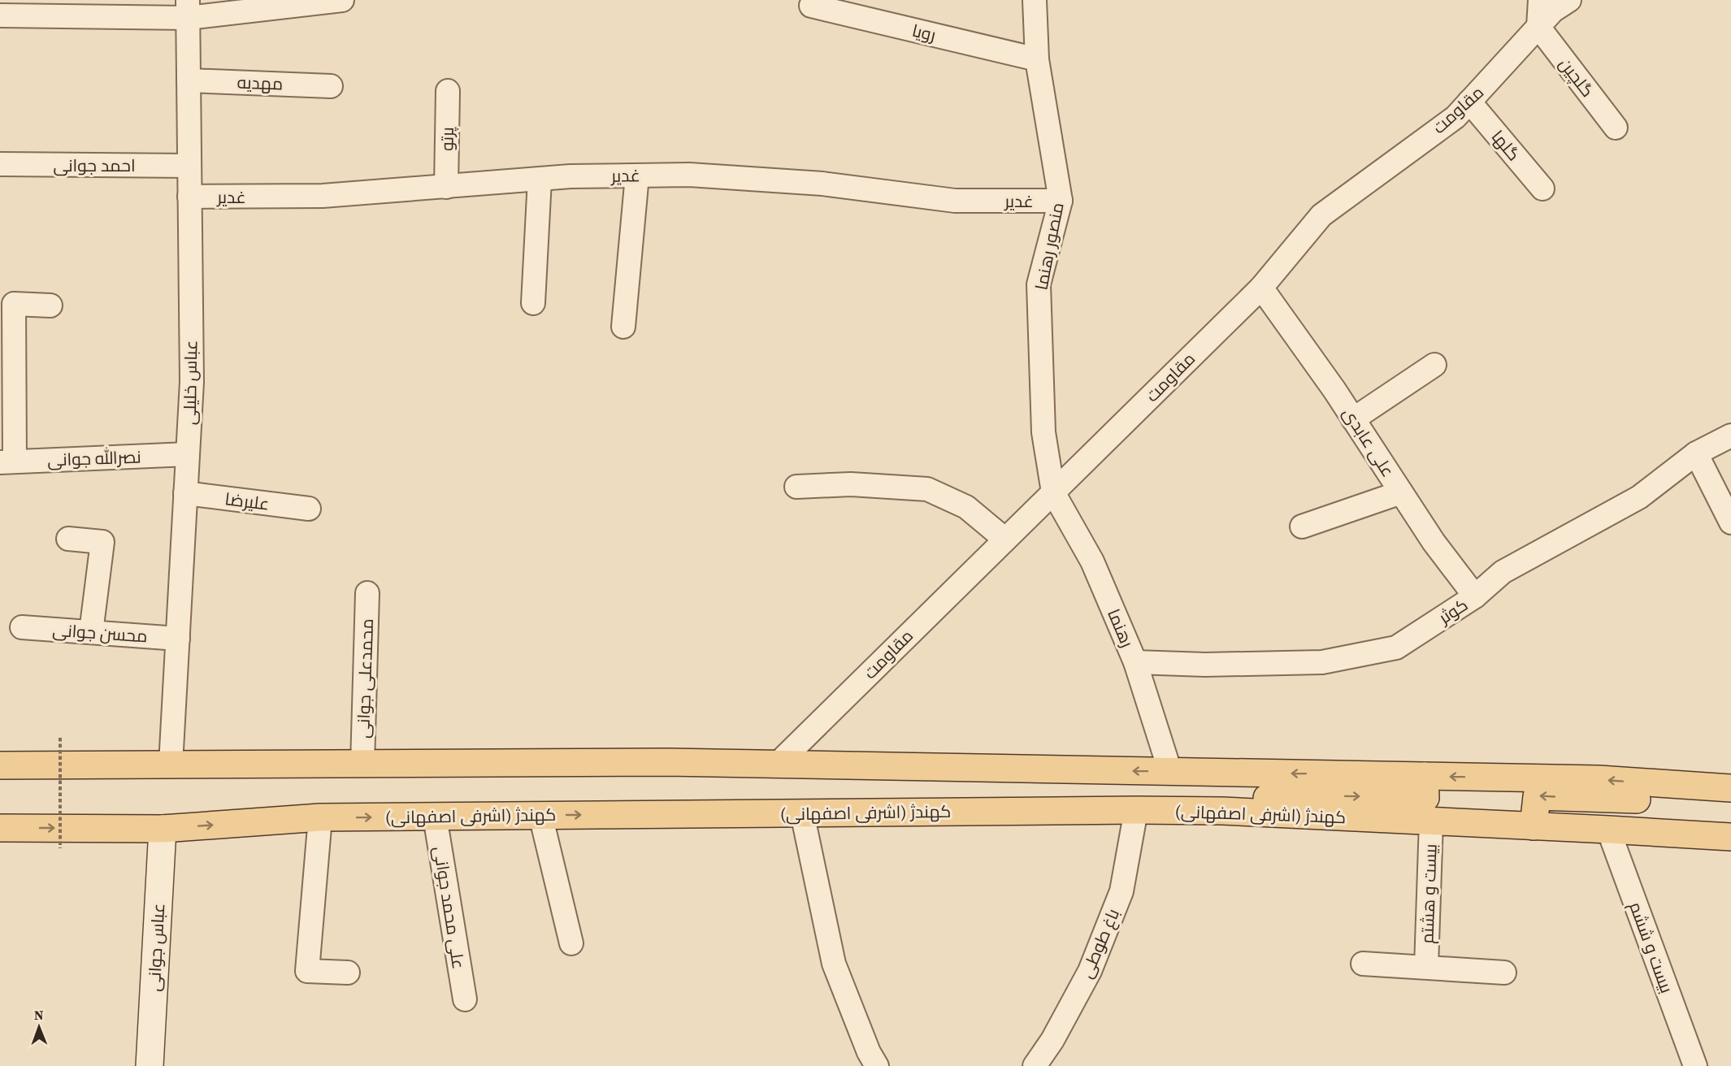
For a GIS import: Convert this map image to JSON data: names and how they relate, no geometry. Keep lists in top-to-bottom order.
{
  "streets": {
    "main road": ["کهندژ (اشرفی اصفهانی)"],
    "street": [
      "رویا",
      "گلچین",
      "مهدیه",
      "مقاومت",
      "پرتو",
      "گلها",
      "احمد جوانی",
      "غدیر",
      "منصور رهنما",
      "عباس خلیلی",
      "علی عابدی",
      "نصرالله جوانی",
      "علیرضا",
      "کوثر",
      "رهنما",
      "محسن جوانی",
      "محمدعلی جوانی",
      "بیست و هشتم",
      "علی محمد جوانی",
      "باغ طوطی",
      "عباس جوانی",
      "بیست و ششم"
    ]
  },
  "crossings": [
    ["رویا", "منصور رهنما"],
    ["گلچین", "مقاومت"],
    ["مهدیه", "عباس خلیلی"],
    ["مقاومت", "گلها"],
    ["مقاومت", "منصور رهنما"],
    ["مقاومت", "علی عابدی"],
    ["مقاومت", "رهنما"],
    ["پرتو", "غدیر"],
    ["احمد جوانی", "عباس خلیلی"],
    ["غدیر", "منصور رهنما"],
    ["غدیر", "عباس خلیلی"],
    ["منصور رهنما", "رهنما"],
    ["عباس خلیلی", "نصرالله جوانی"],
    ["عباس خلیلی", "علیرضا"],
    ["عباس خلیلی", "محسن جوانی"],
    ["علی عابدی", "کوثر"],
    ["کوثر", "رهنما"],
    ["کهندژ (اشرفی اصفهانی)", "بیست و هشتم"],
    ["کهندژ (اشرفی اصفهانی)", "علی محمد جوانی"],
    ["کهندژ (اشرفی اصفهانی)", "باغ طوطی"],
    ["کهندژ (اشرفی اصفهانی)", "عباس جوانی"],
    ["کهندژ (اشرفی اصفهانی)", "بیست و ششم"]
  ],
  "north": "top"
}
